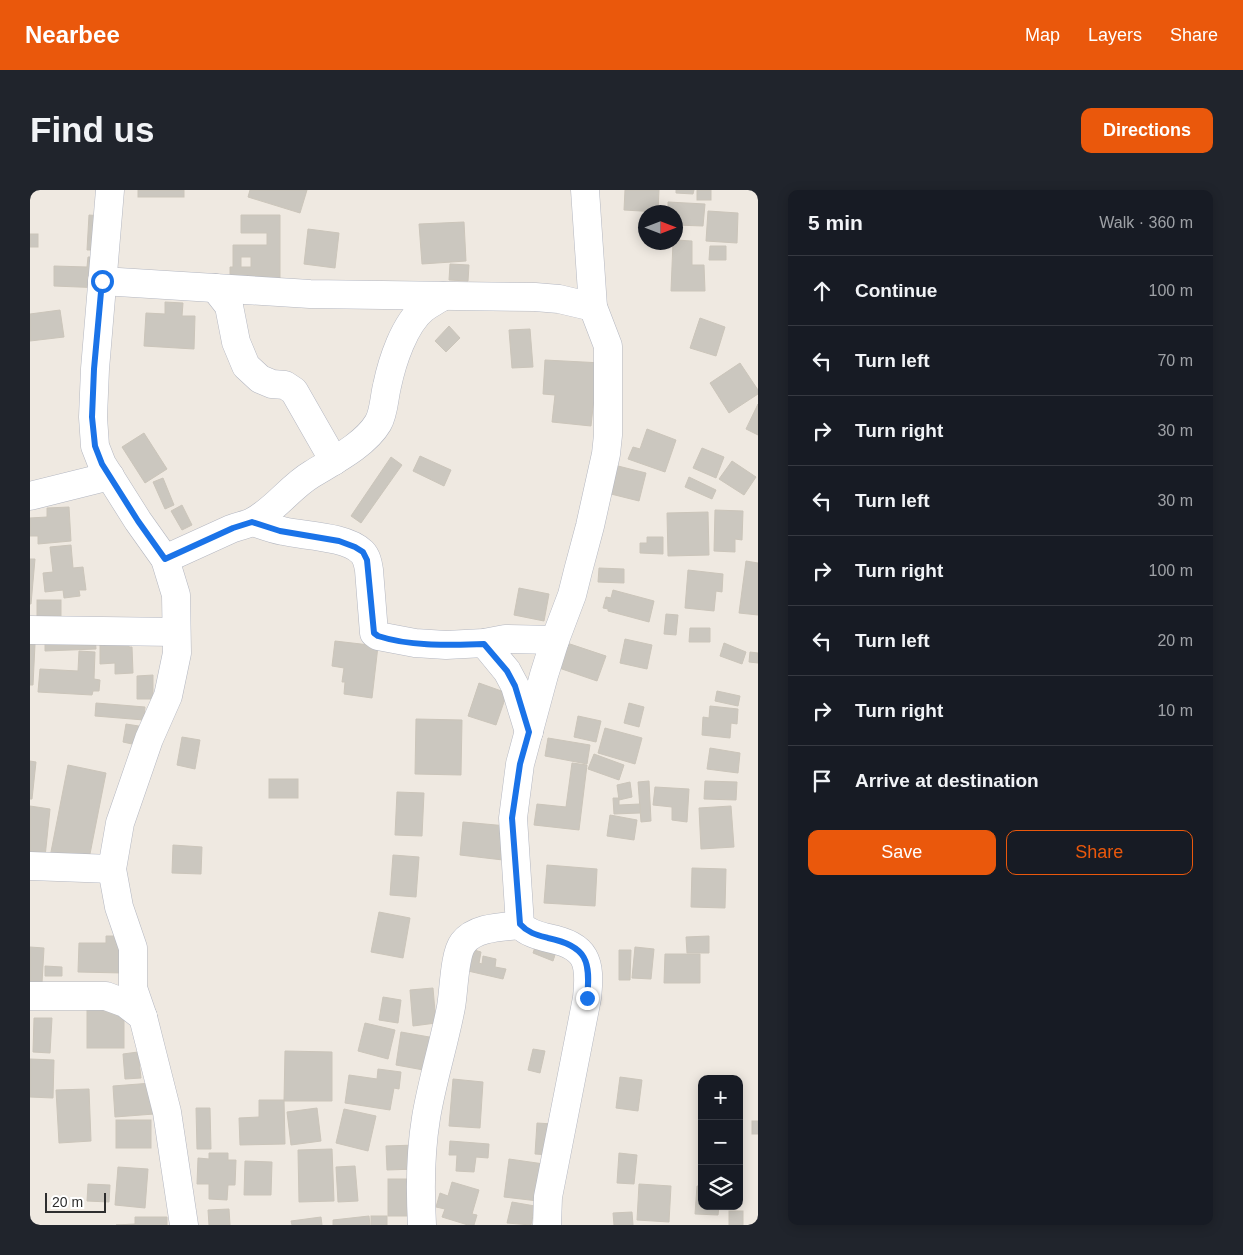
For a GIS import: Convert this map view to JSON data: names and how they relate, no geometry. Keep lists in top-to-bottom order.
{
  "scale_bar": "20 m",
  "north": "right",
  "page": {
    "header": "Nearbee",
    "nav": ["Map", "Layers", "Share"],
    "buttons": [
      "Directions",
      ["Save", "Share"]
    ],
    "title": "Find us",
    "heading": ["5 min", "Walk · 360 m"],
    "list": [
      ["Continue", "100 m"],
      ["Turn left", "70 m"],
      ["Turn right", "30 m"],
      ["Turn left", "30 m"],
      ["Turn right", "100 m"],
      ["Turn left", "20 m"],
      ["Turn right", "10 m"],
      "Arrive at destination"
    ],
    "map_buttons": ["+", "−"],
    "scale": "20 m"
  }
}
